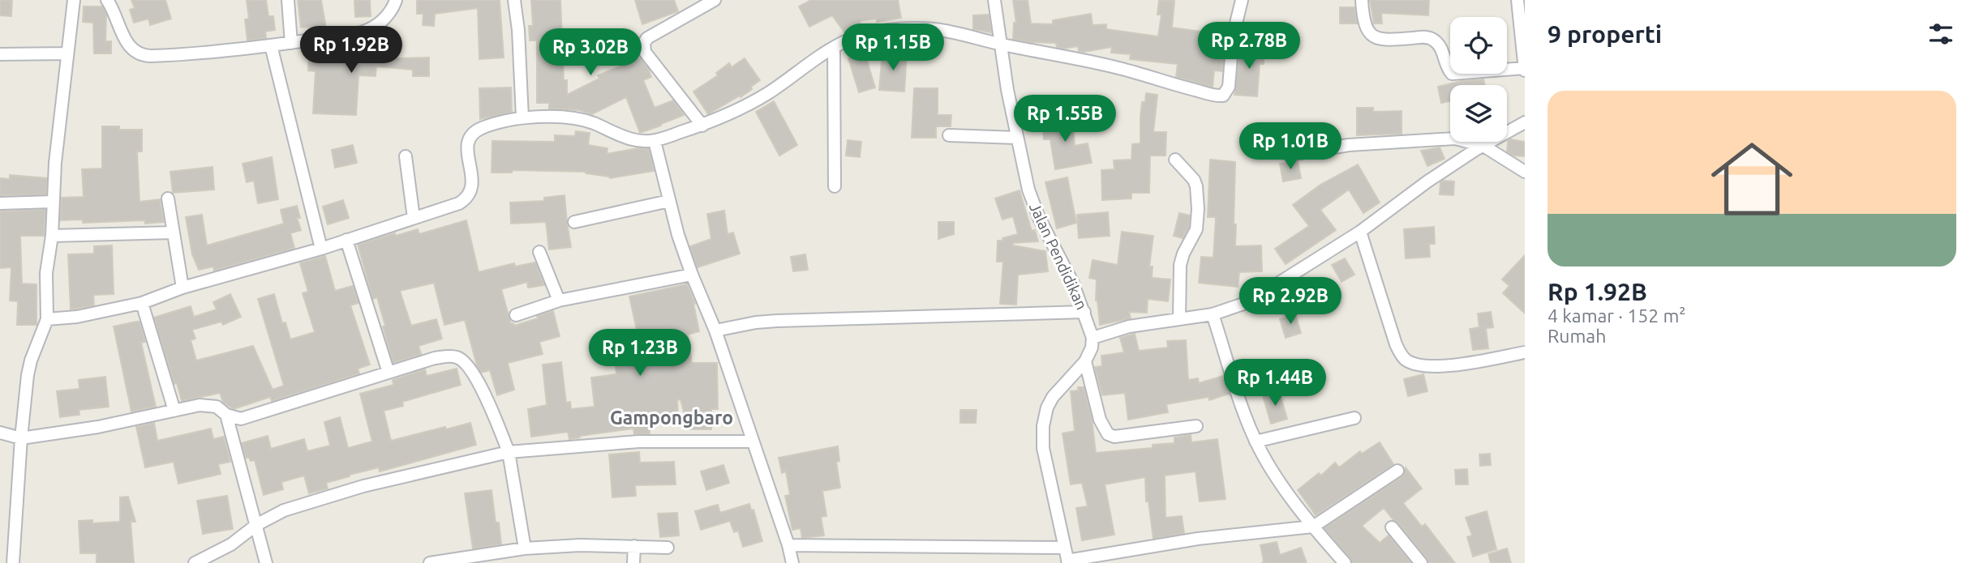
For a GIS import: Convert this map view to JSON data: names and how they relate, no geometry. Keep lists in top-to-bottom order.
{
  "streets": {
    "street": ["Jalan Pendidikan"]
  },
  "districts": ["Gampongbaro"],
  "page": {
    "heading": "9 properti",
    "price": [
      "Rp 2.78B",
      "Rp 1.15B",
      "Rp 1.92B",
      "Rp 3.02B",
      "Rp 1.55B",
      "Rp 1.01B",
      "Rp 2.92B",
      "Rp 1.23B",
      "Rp 1.44B"
    ],
    "list": [
      {
        "name": "Rp 1.92B",
        "note": "4 kamar · 152 m² · Rumah"
      }
    ]
  }
}
